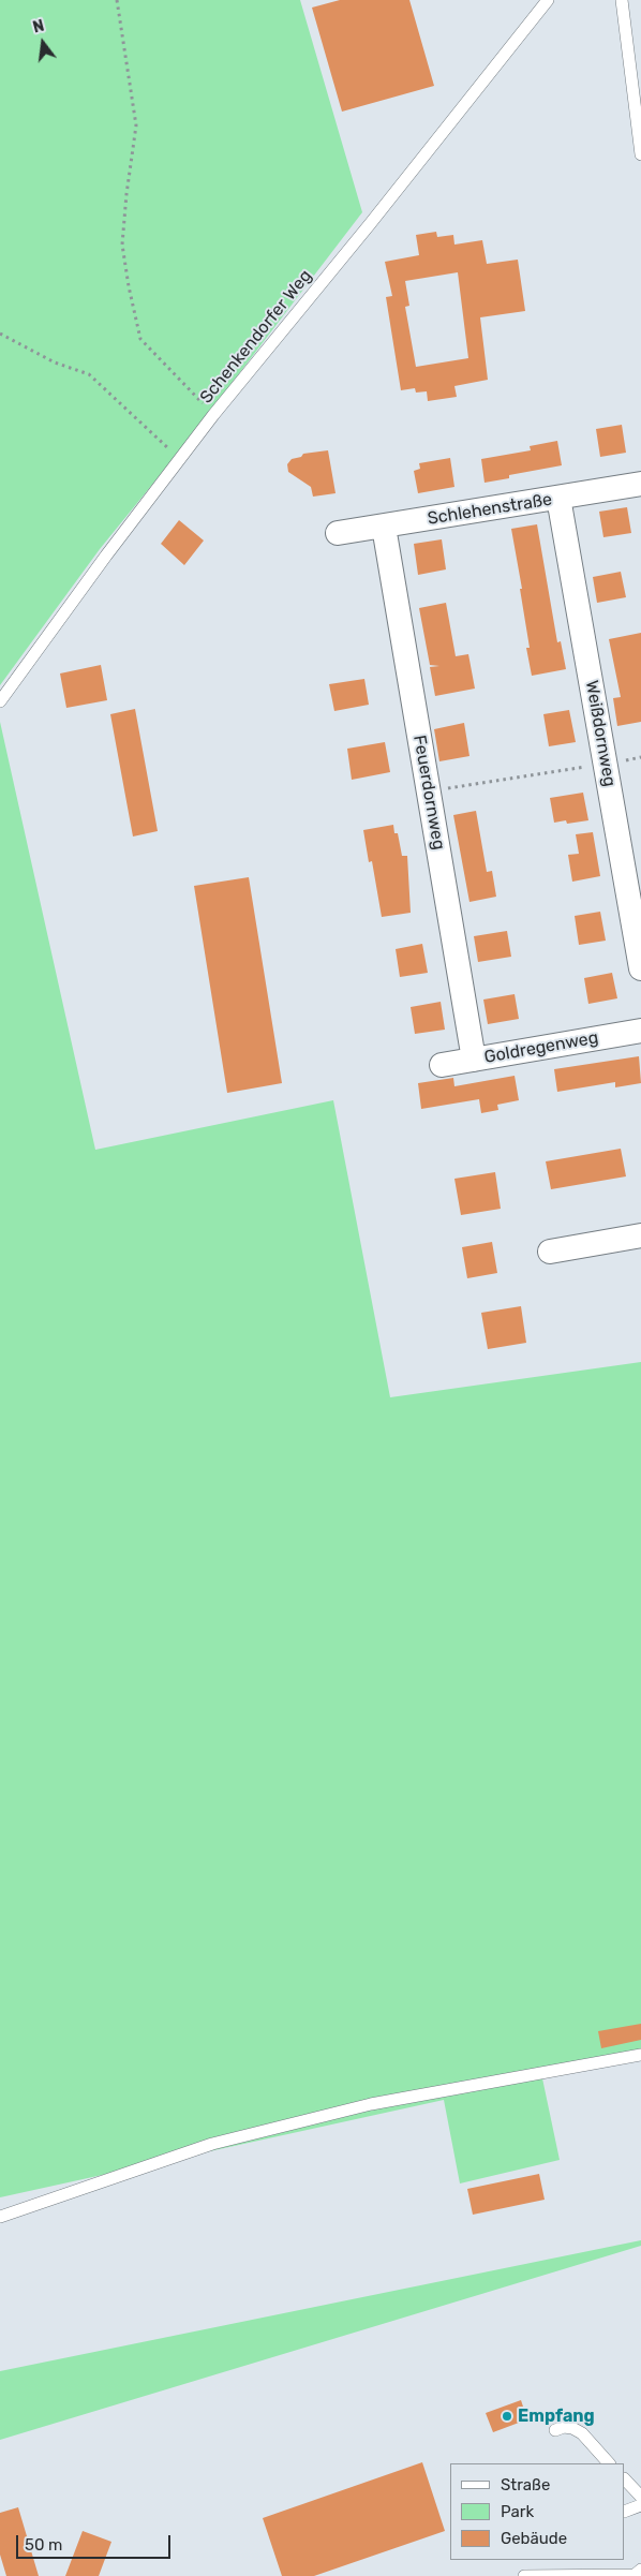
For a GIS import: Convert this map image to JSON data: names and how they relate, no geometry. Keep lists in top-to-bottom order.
{
  "streets": {
    "street": [
      "Schlehenstraße",
      "Weißdornweg",
      "Feuerdornweg",
      "Goldregenweg"
    ],
    "lane": ["Schenkendorfer Weg"]
  },
  "crossings": [
    ["Schlehenstraße", "Weißdornweg"],
    ["Schlehenstraße", "Feuerdornweg"],
    ["Feuerdornweg", "Goldregenweg"]
  ],
  "places": ["Empfang"],
  "legend": ["Straße", "Park", "Gebäude"],
  "scale_bar": "50 m",
  "north": "top"
}
